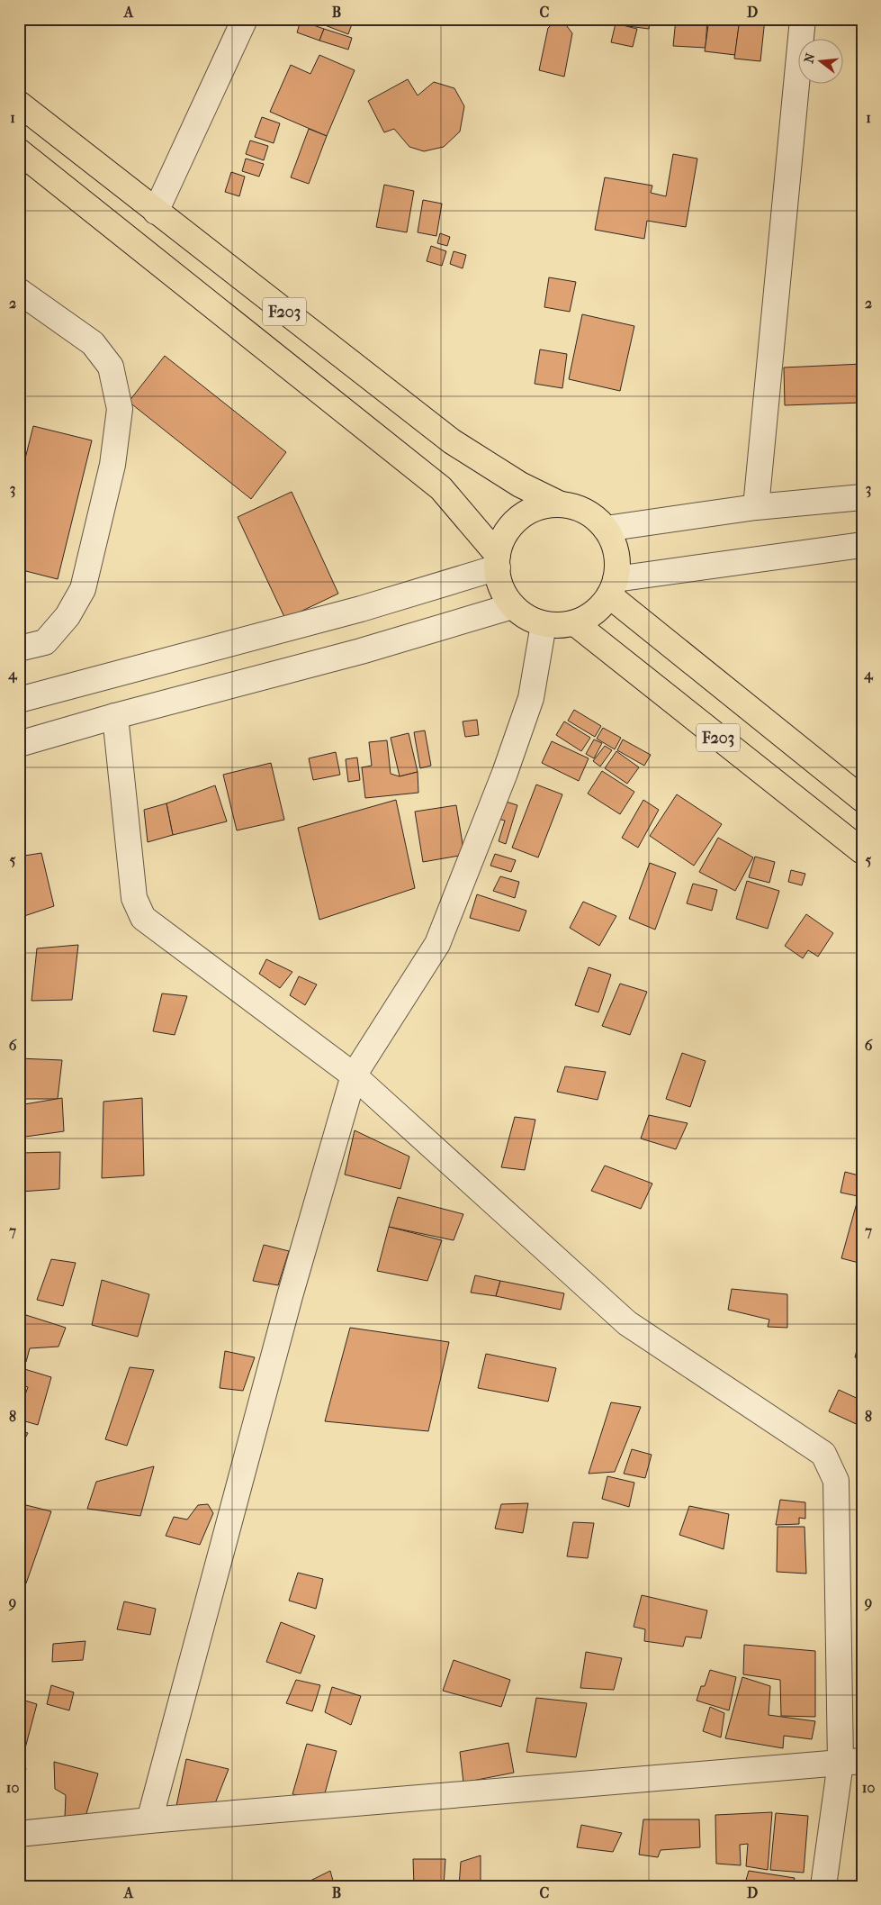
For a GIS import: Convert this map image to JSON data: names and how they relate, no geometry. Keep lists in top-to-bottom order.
{
  "streets": {
    "main road": ["F203"]
  },
  "north": "left",
  "grid": {
    "columns": [
      "A",
      "B",
      "C",
      "D"
    ],
    "rows": [
      "1",
      "2",
      "3",
      "4",
      "5",
      "6",
      "7",
      "8",
      "9",
      "10"
    ]
  }
}
